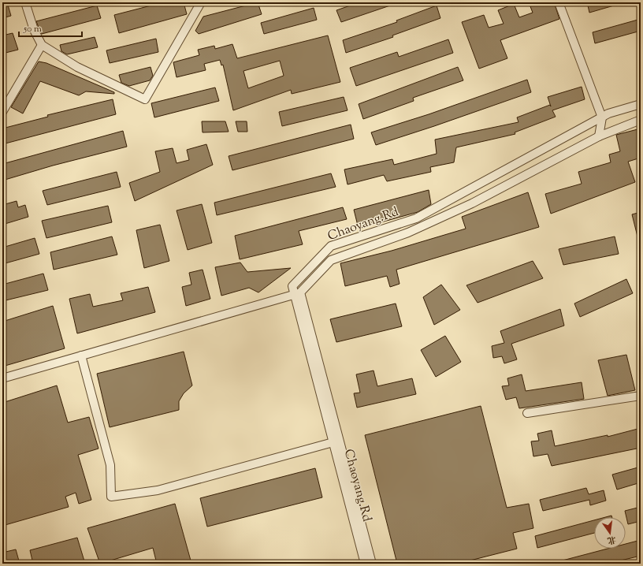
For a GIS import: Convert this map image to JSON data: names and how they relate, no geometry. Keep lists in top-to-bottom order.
{
  "streets": {
    "street": ["Chaoyang.Rd"]
  },
  "scale_bar": "50 m",
  "north": "bottom"
}
